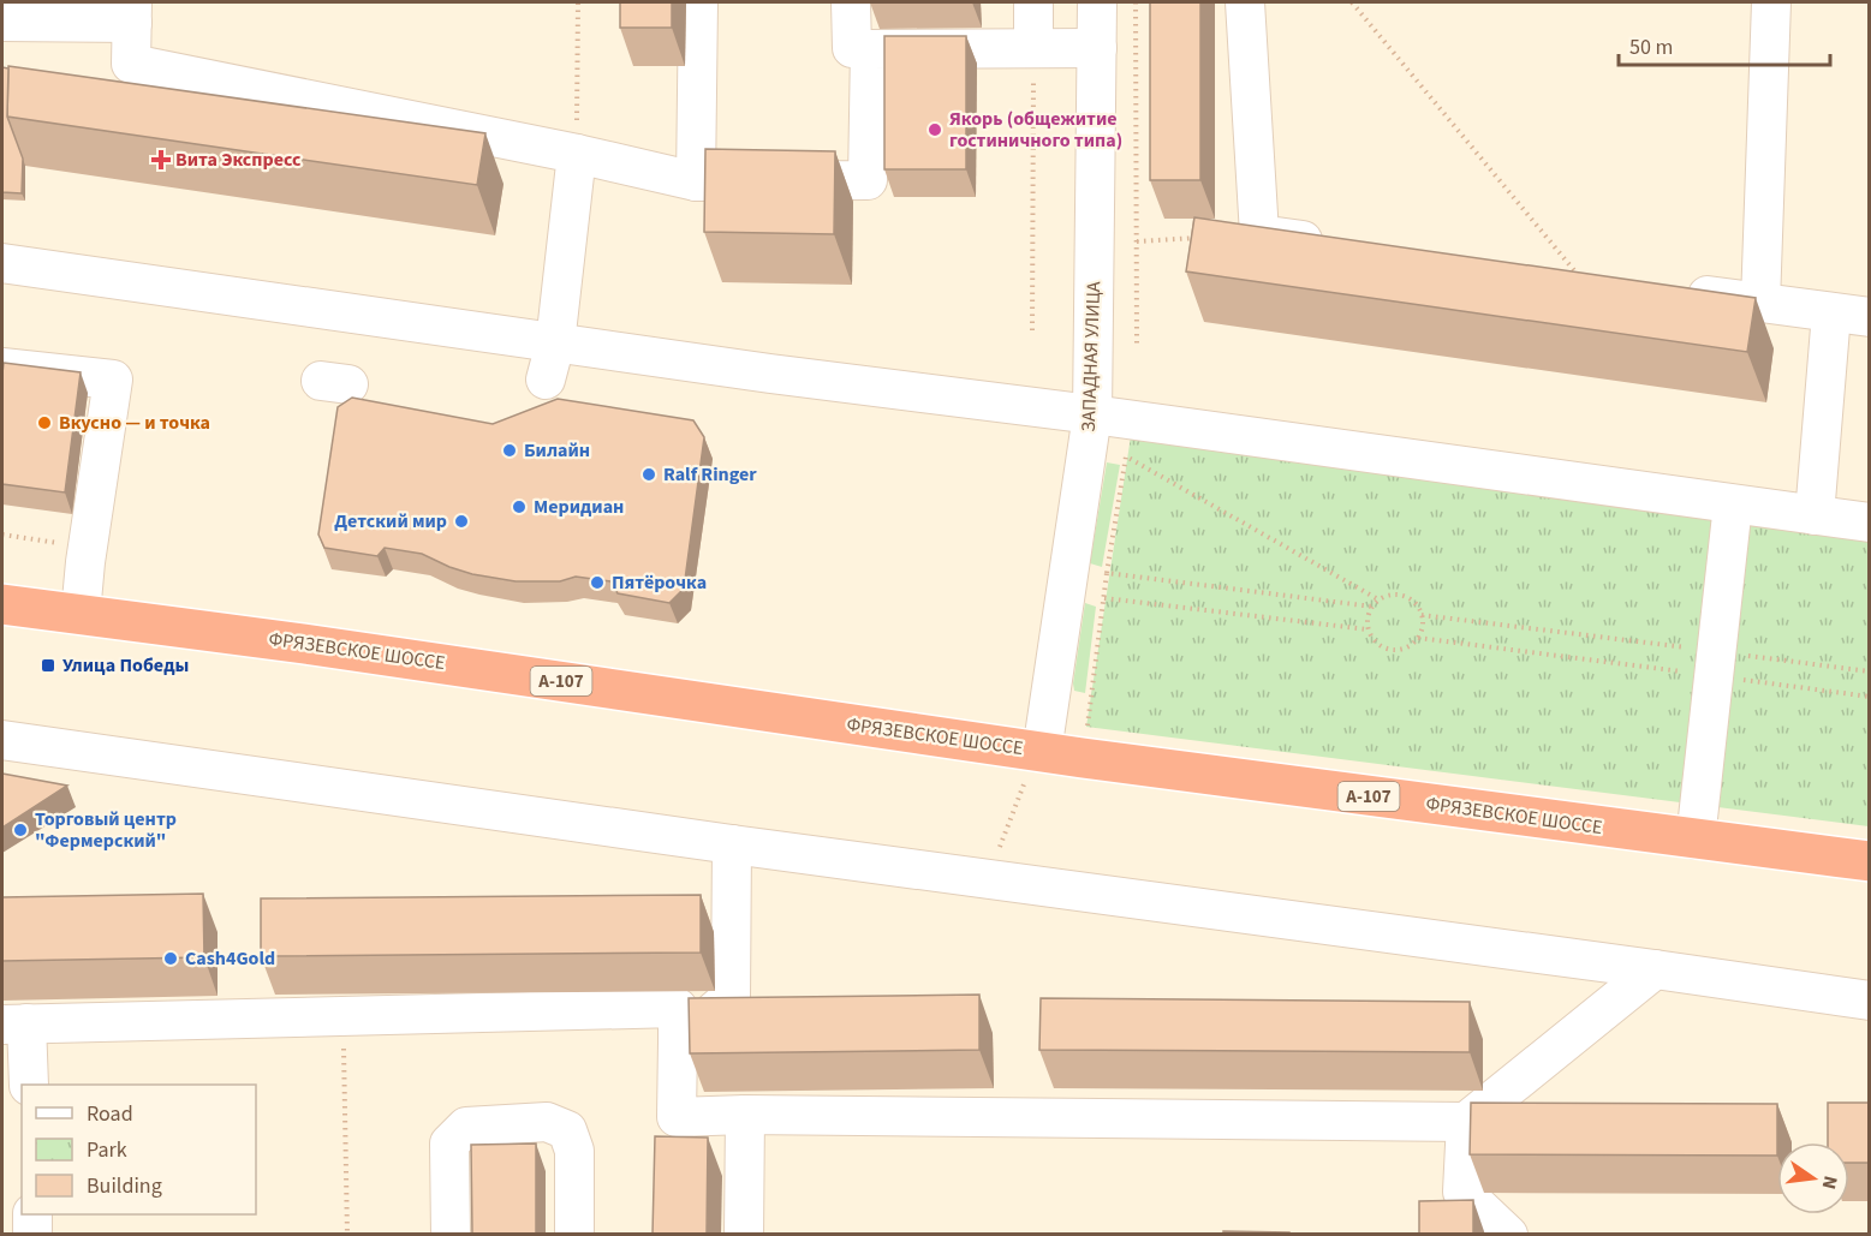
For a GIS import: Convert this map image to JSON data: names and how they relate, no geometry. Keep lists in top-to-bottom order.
{
  "streets": {
    "highway": ["ФРЯЗЕВСКОЕ ШОССЕ", "А-107"],
    "street": ["ЗАПАДНАЯ УЛИЦА"]
  },
  "crossings": [
    ["ЗАПАДНАЯ УЛИЦА", "ФРЯЗЕВСКОЕ ШОССЕ"]
  ],
  "places": {
    "other": [
      "Якорь (общежитие гостиничного типа)",
      "Вкусно — и точка",
      "Билайн",
      "Ralf Ringer",
      "Меридиан",
      "Детский мир",
      "Пятёрочка",
      "Торговый центр \"Фермерский\"",
      "Cash4Gold"
    ],
    "health": ["Вита Экспресс"],
    "transit": ["Улица Победы"]
  },
  "legend": ["Road", "Park", "Building"],
  "scale_bar": "50 m",
  "north": "right"
}
